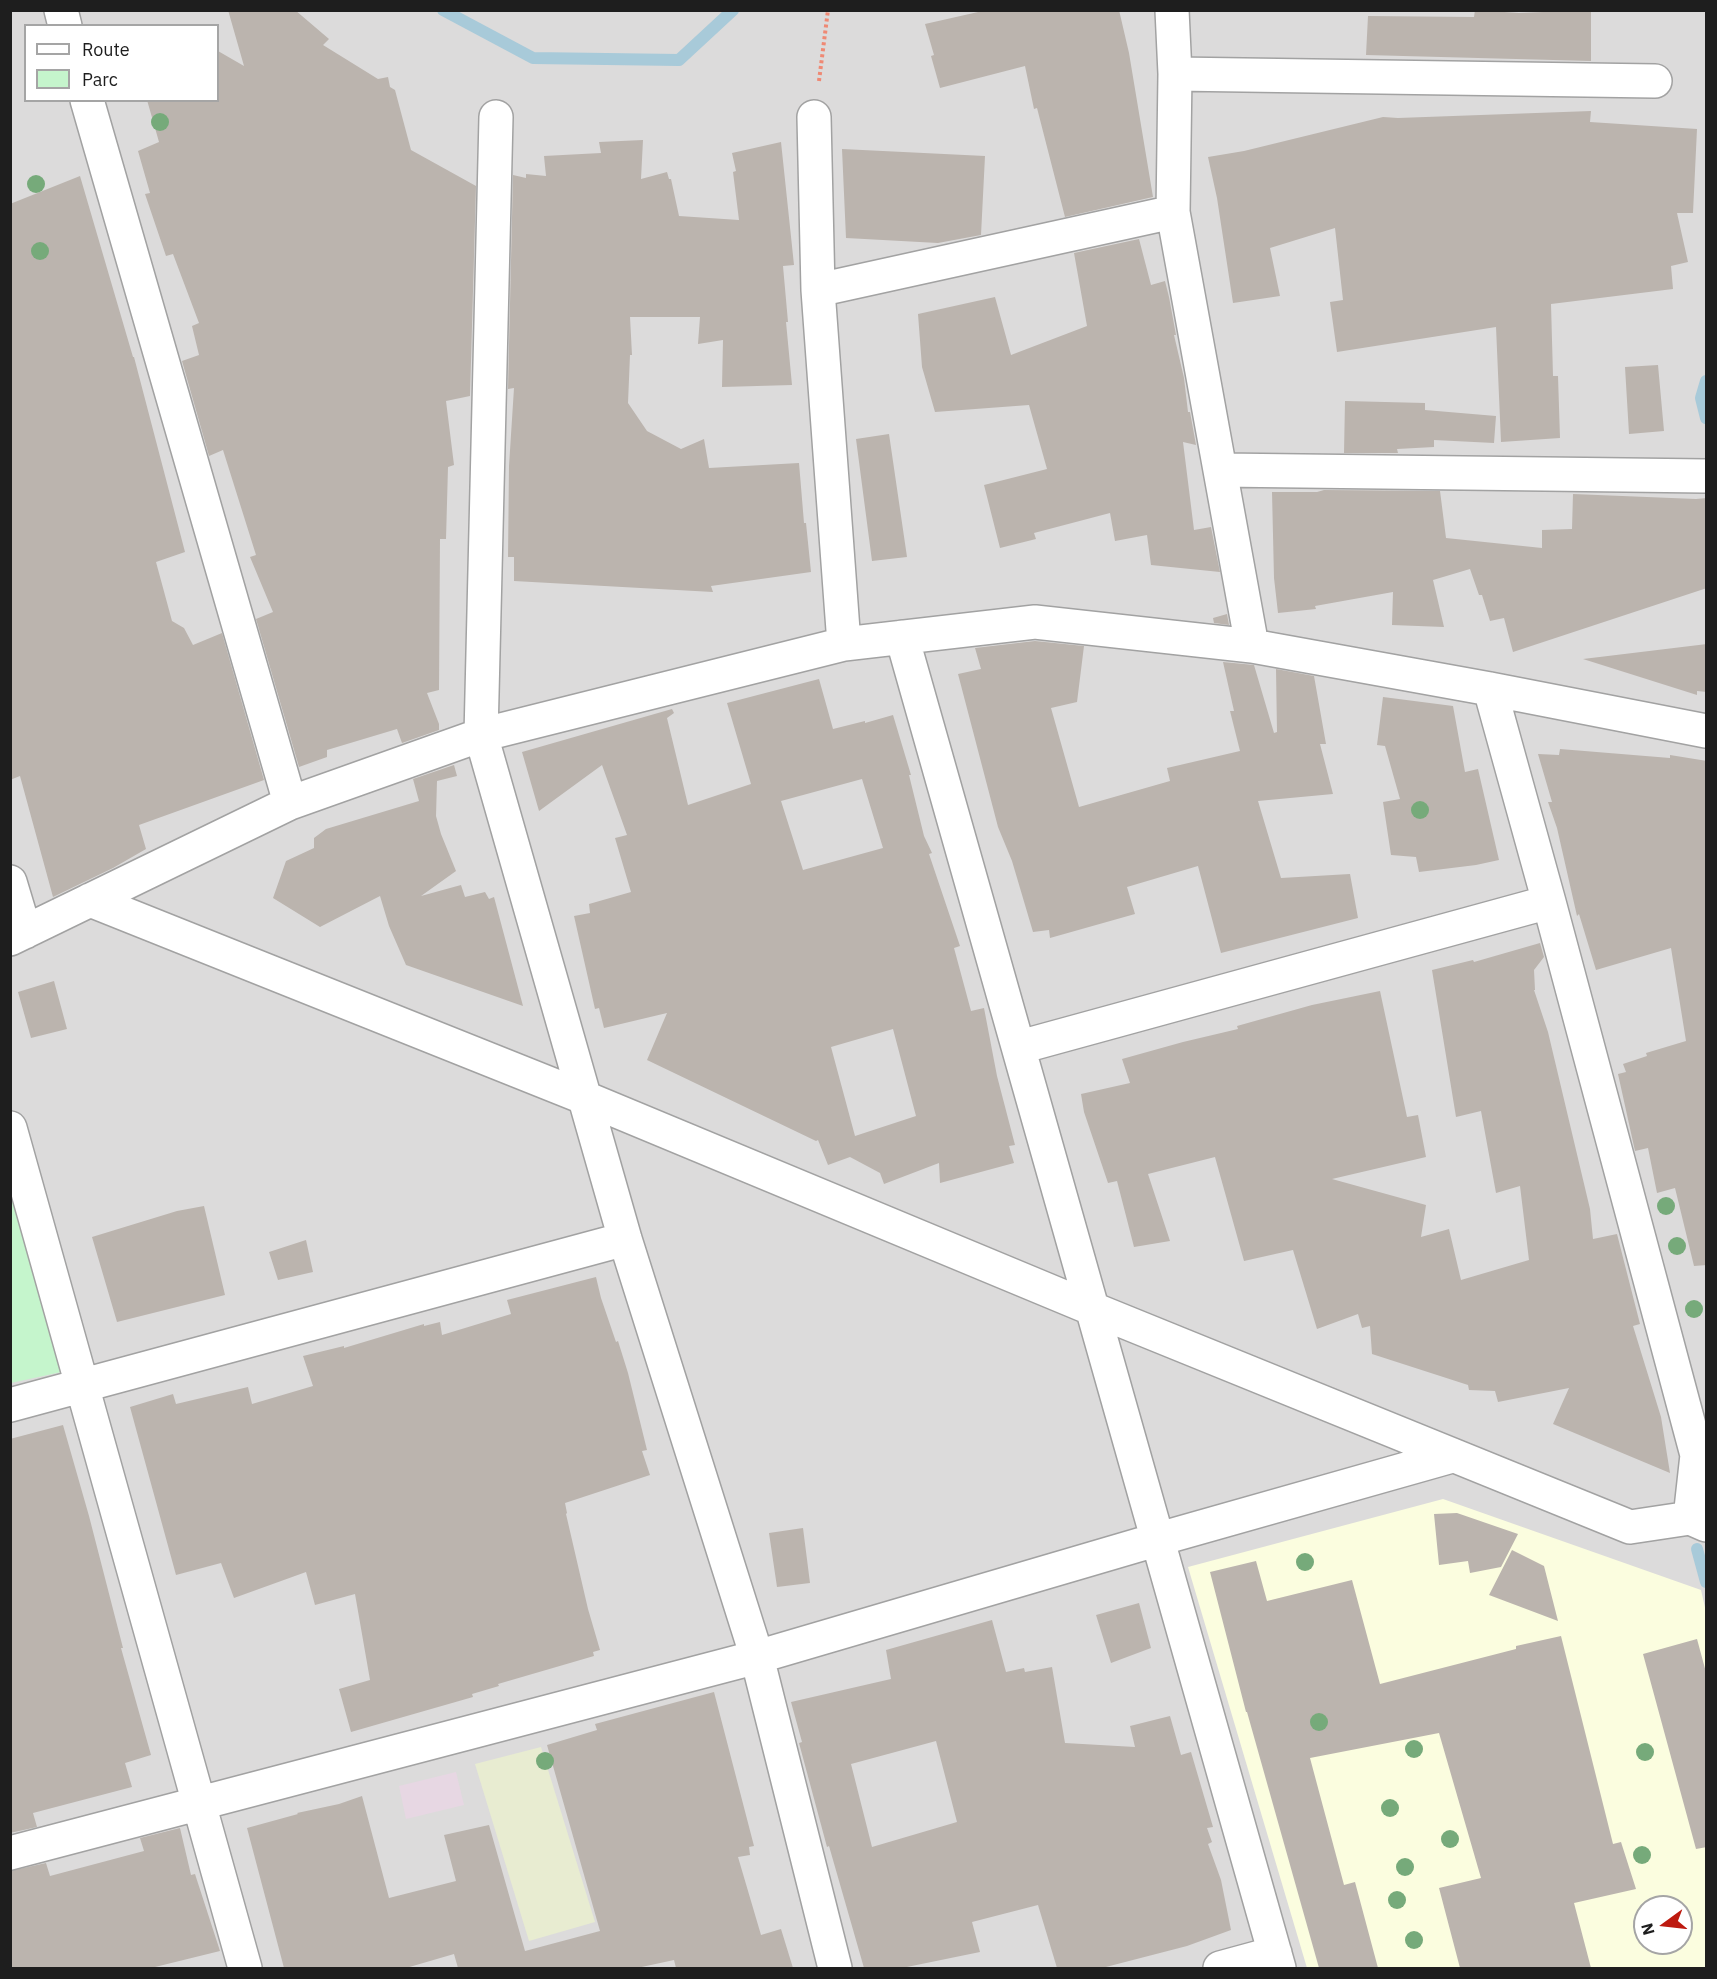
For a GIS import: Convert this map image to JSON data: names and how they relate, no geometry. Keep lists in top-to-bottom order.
{
  "legend": ["Route", "Parc"],
  "north": "left"
}
